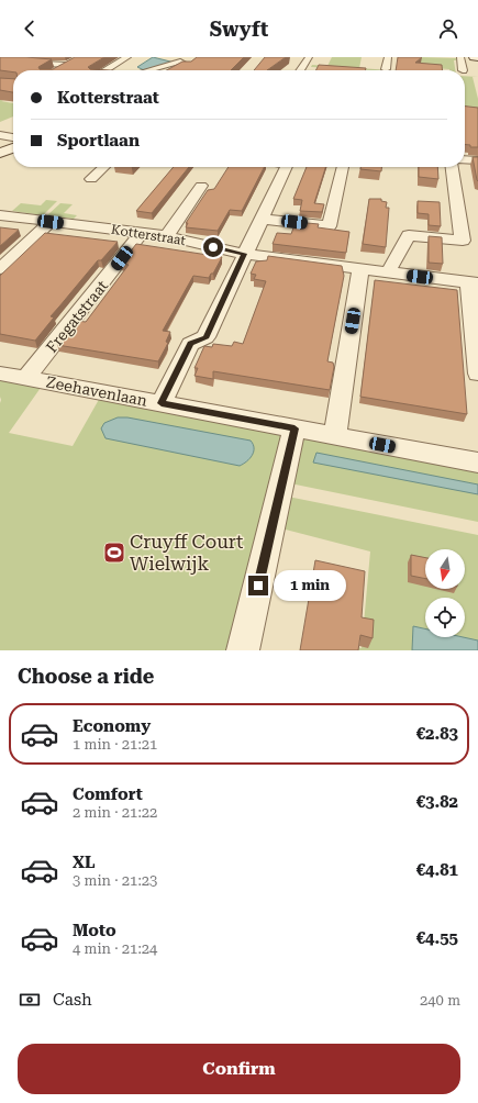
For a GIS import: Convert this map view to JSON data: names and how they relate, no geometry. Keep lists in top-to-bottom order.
{
  "streets": {
    "street": ["Kotterstraat", "Fregatstraat", "Zeehavenlaan"]
  },
  "crossings": [
    ["Kotterstraat", "Fregatstraat"],
    ["Fregatstraat", "Zeehavenlaan"]
  ],
  "places": {
    "sports": ["Cruyff Court Wielwijk"]
  },
  "north": "bottom",
  "page": {
    "header": "Swyft",
    "banner": ["Kotterstraat", "Sportlaan"],
    "bubble": "1 min",
    "heading": "Choose a ride",
    "list": [
      {
        "name": "Economy",
        "note": "1 min · 21:21",
        "value": "€2.83"
      },
      {
        "name": "Comfort",
        "note": "2 min · 21:22",
        "value": "€3.82"
      },
      {
        "name": "XL",
        "note": "3 min · 21:23",
        "value": "€4.81"
      },
      {
        "name": "Moto",
        "note": "4 min · 21:24",
        "value": "€4.55"
      }
    ],
    "pay": ["Cash", "240 m"],
    "buttons": "Confirm"
  }
}
